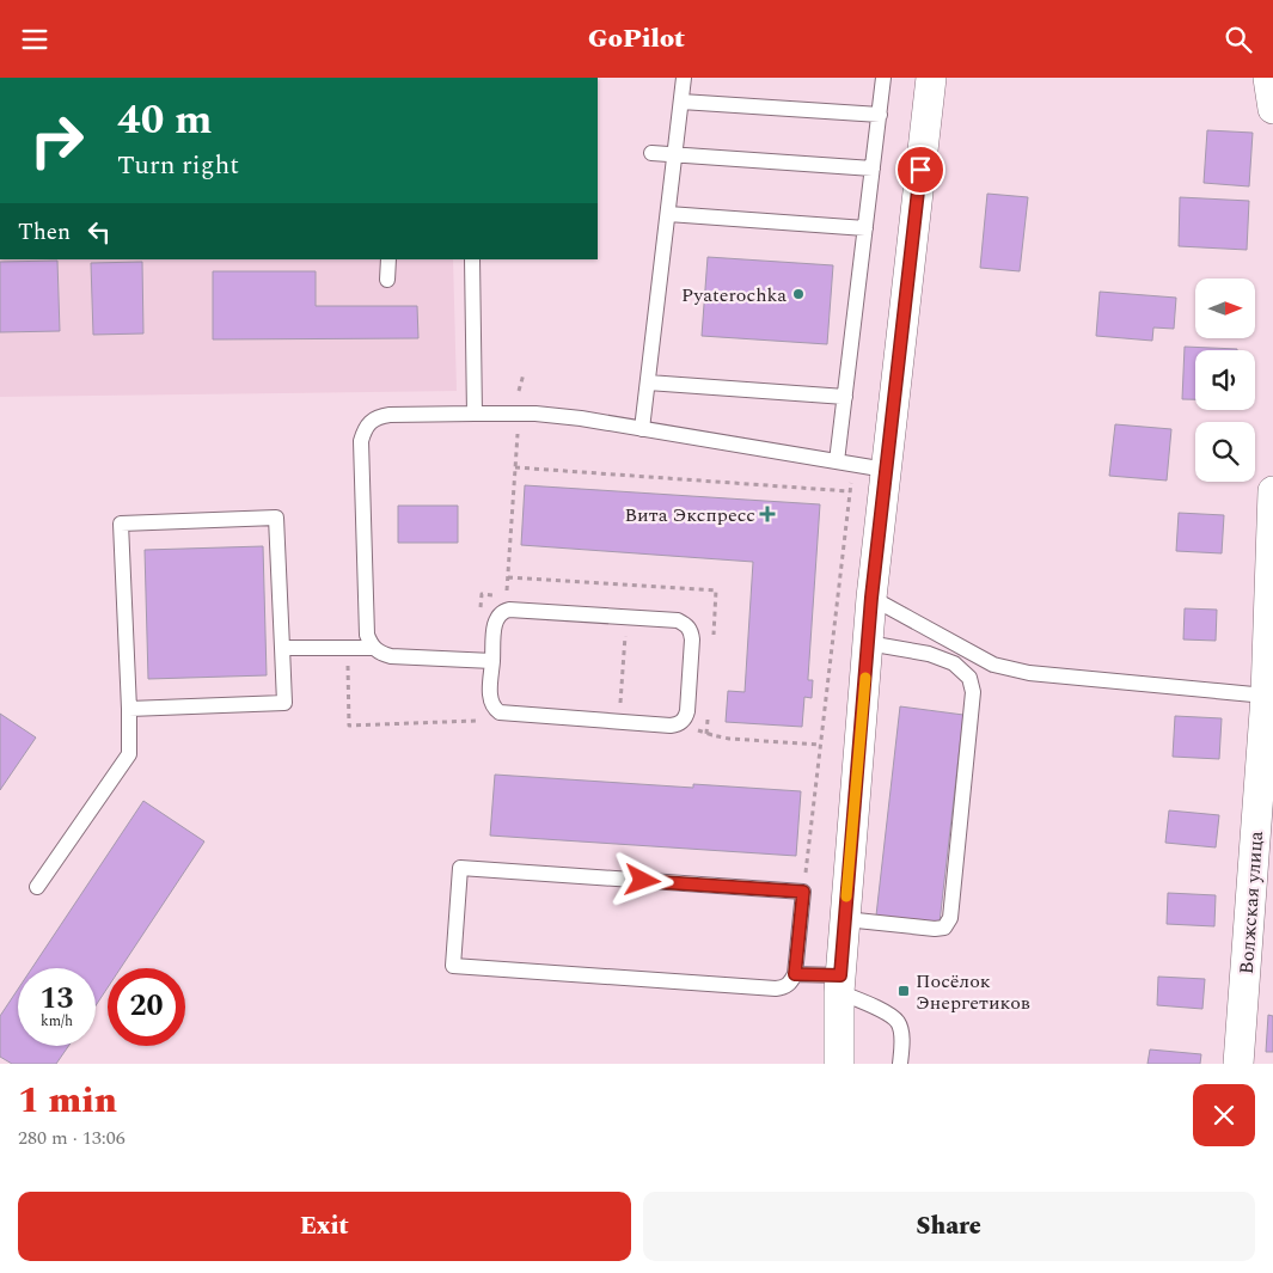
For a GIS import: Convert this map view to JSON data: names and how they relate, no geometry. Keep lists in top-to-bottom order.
{
  "streets": {
    "street": ["Волжская улица"]
  },
  "places": {
    "other": ["Pyaterochka"],
    "health": ["Вита Экспресс"],
    "transit": ["Посёлок Энергетиков"]
  },
  "north": "right",
  "page": {
    "header": "GoPilot",
    "turn": ["40 m", "Turn right"],
    "then": "Then",
    "speed": "13 km/h",
    "limit": "20",
    "heading": ["1 min", "280 m · 13:06"],
    "buttons": ["Exit", "Share"]
  }
}
